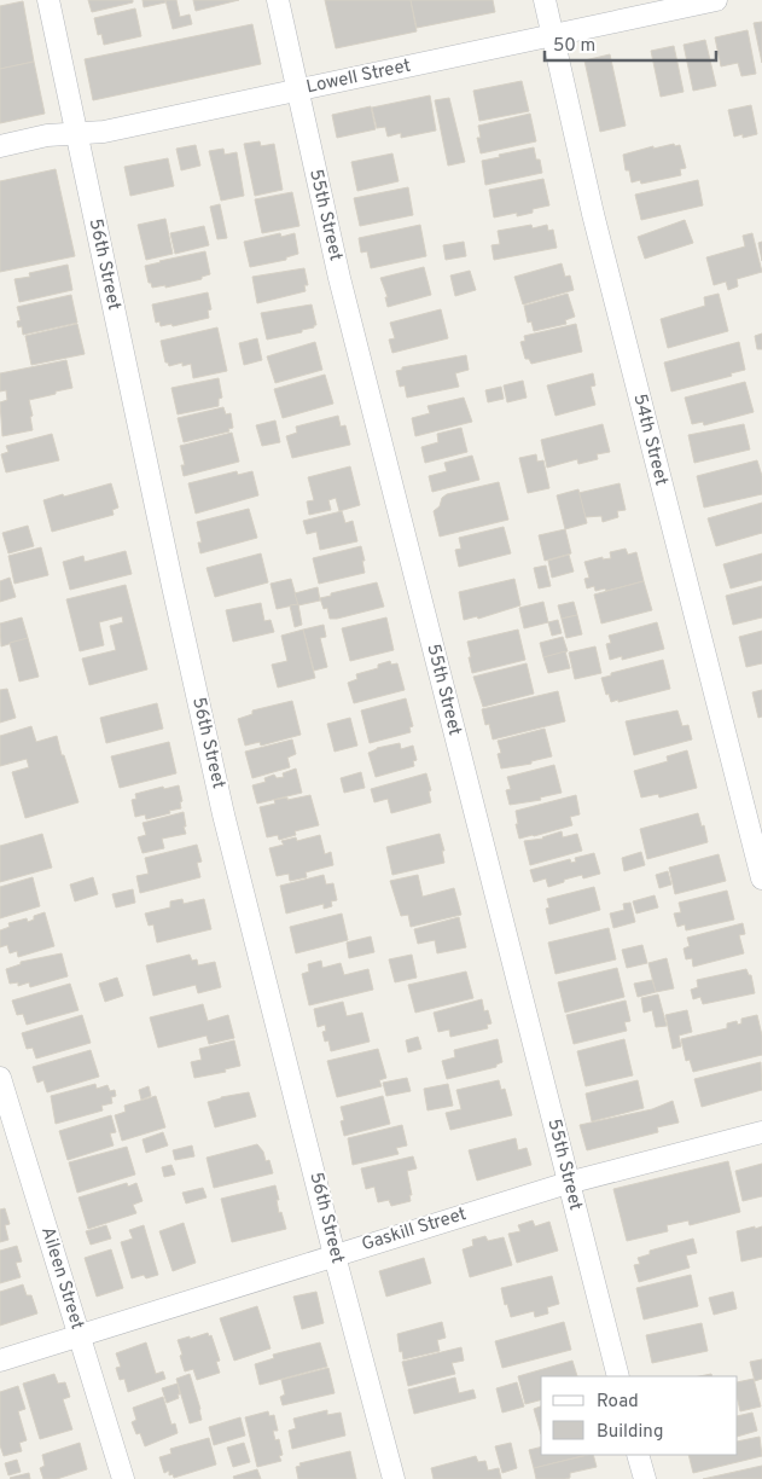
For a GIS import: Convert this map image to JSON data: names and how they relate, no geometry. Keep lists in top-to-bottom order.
{
  "streets": {
    "street": [
      "Lowell Street",
      "55th Street",
      "56th Street",
      "54th Street",
      "Gaskill Street",
      "Aileen Street"
    ]
  },
  "crossings": [
    ["Lowell Street", "55th Street"],
    ["Lowell Street", "56th Street"],
    ["Lowell Street", "54th Street"],
    ["55th Street", "Gaskill Street"],
    ["56th Street", "Gaskill Street"],
    ["Gaskill Street", "Aileen Street"]
  ],
  "legend": ["Road", "Building"],
  "scale_bar": "50 m"
}
